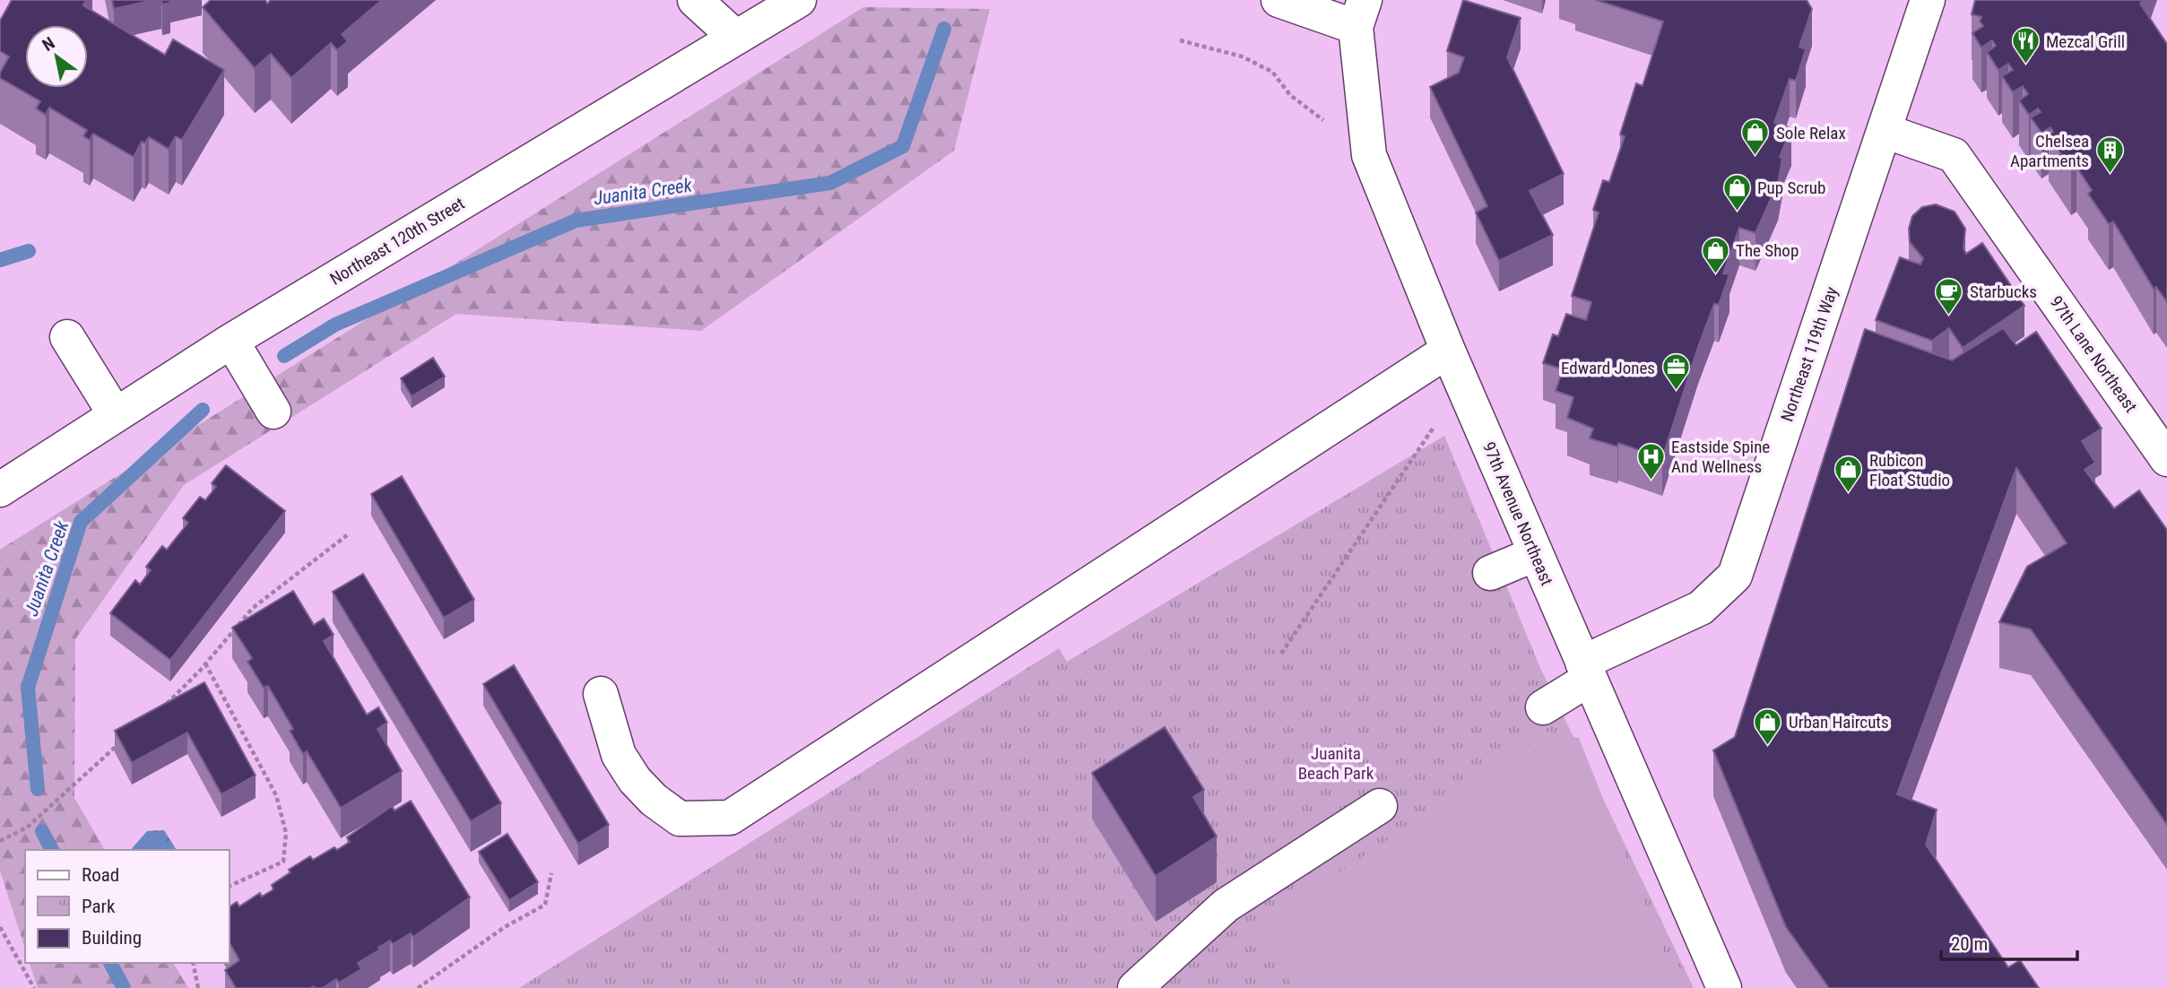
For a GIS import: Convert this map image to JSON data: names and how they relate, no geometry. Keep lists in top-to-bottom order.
{
  "streets": {
    "street": [
      "Northeast 120th Street",
      "Northeast 119th Way",
      "97th Lane Northeast",
      "97th Avenue Northeast"
    ]
  },
  "crossings": [
    ["Northeast 119th Way", "97th Lane Northeast"],
    ["Northeast 119th Way", "97th Avenue Northeast"]
  ],
  "water": ["Juanita Creek"],
  "parks": ["Juanita Beach Park"],
  "places": {
    "restaurant": ["Mezcal Grill"],
    "shop": [
      "Sole Relax",
      "Pup Scrub",
      "The Shop",
      "Rubicon Float Studio",
      "Urban Haircuts"
    ],
    "building": ["Chelsea Apartments"],
    "cafe": ["Starbucks"],
    "office": ["Edward Jones"],
    "hospital": ["Eastside Spine And Wellness"]
  },
  "legend": ["Road", "Park", "Building"],
  "scale_bar": "20 m",
  "north": "top left"
}
